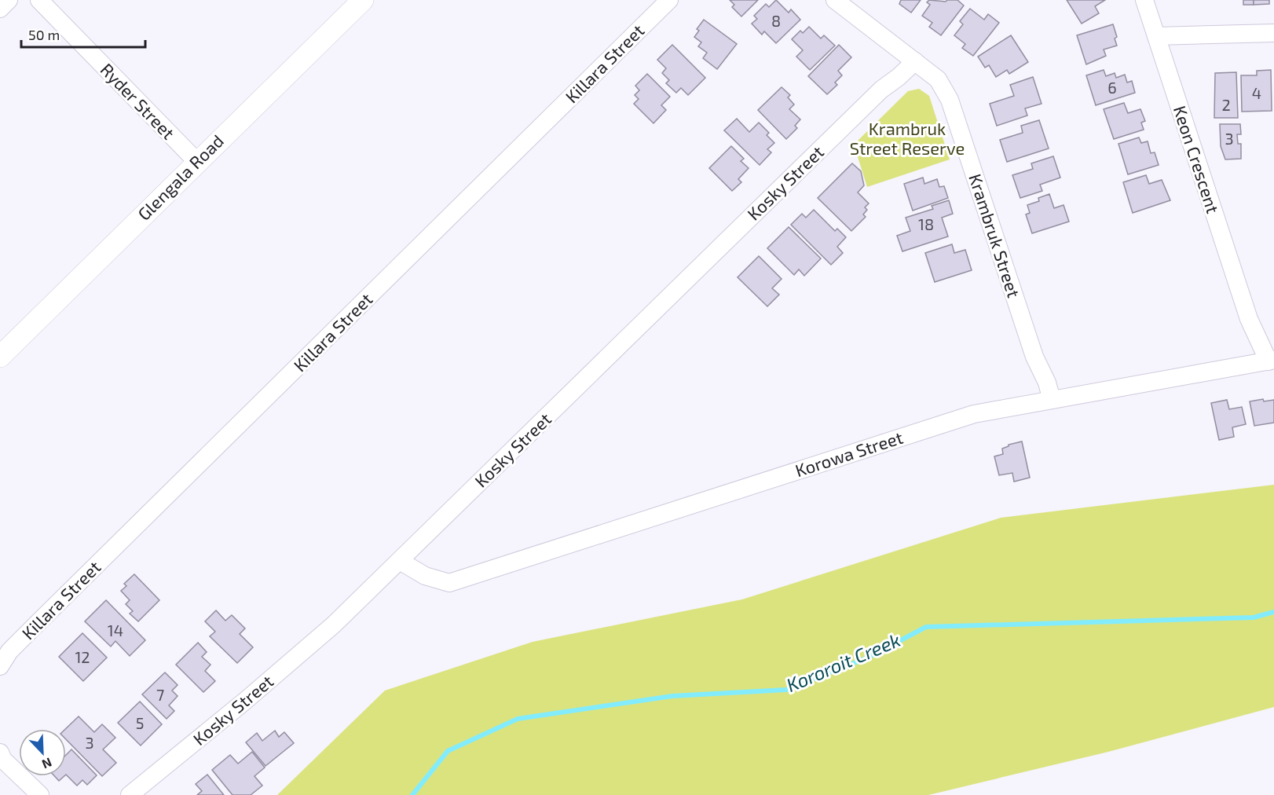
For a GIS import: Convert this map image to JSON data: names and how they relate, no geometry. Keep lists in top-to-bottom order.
{
  "streets": {
    "street": [
      "Killara Street",
      "Ryder Street",
      "Keon Crescent",
      "Glengala Road",
      "Kosky Street",
      "Krambruk Street",
      "Korowa Street"
    ]
  },
  "crossings": [
    ["Ryder Street", "Glengala Road"],
    ["Keon Crescent", "Korowa Street"],
    ["Kosky Street", "Krambruk Street"],
    ["Kosky Street", "Korowa Street"],
    ["Krambruk Street", "Korowa Street"]
  ],
  "water": ["Kororoit Creek"],
  "parks": ["Krambruk Street Reserve"],
  "house_numbers": [
    "8",
    "6",
    "4",
    "2",
    "3",
    "18",
    "14",
    "12",
    "7",
    "5",
    "3"
  ],
  "scale_bar": "50 m",
  "north": "bottom right"
}
